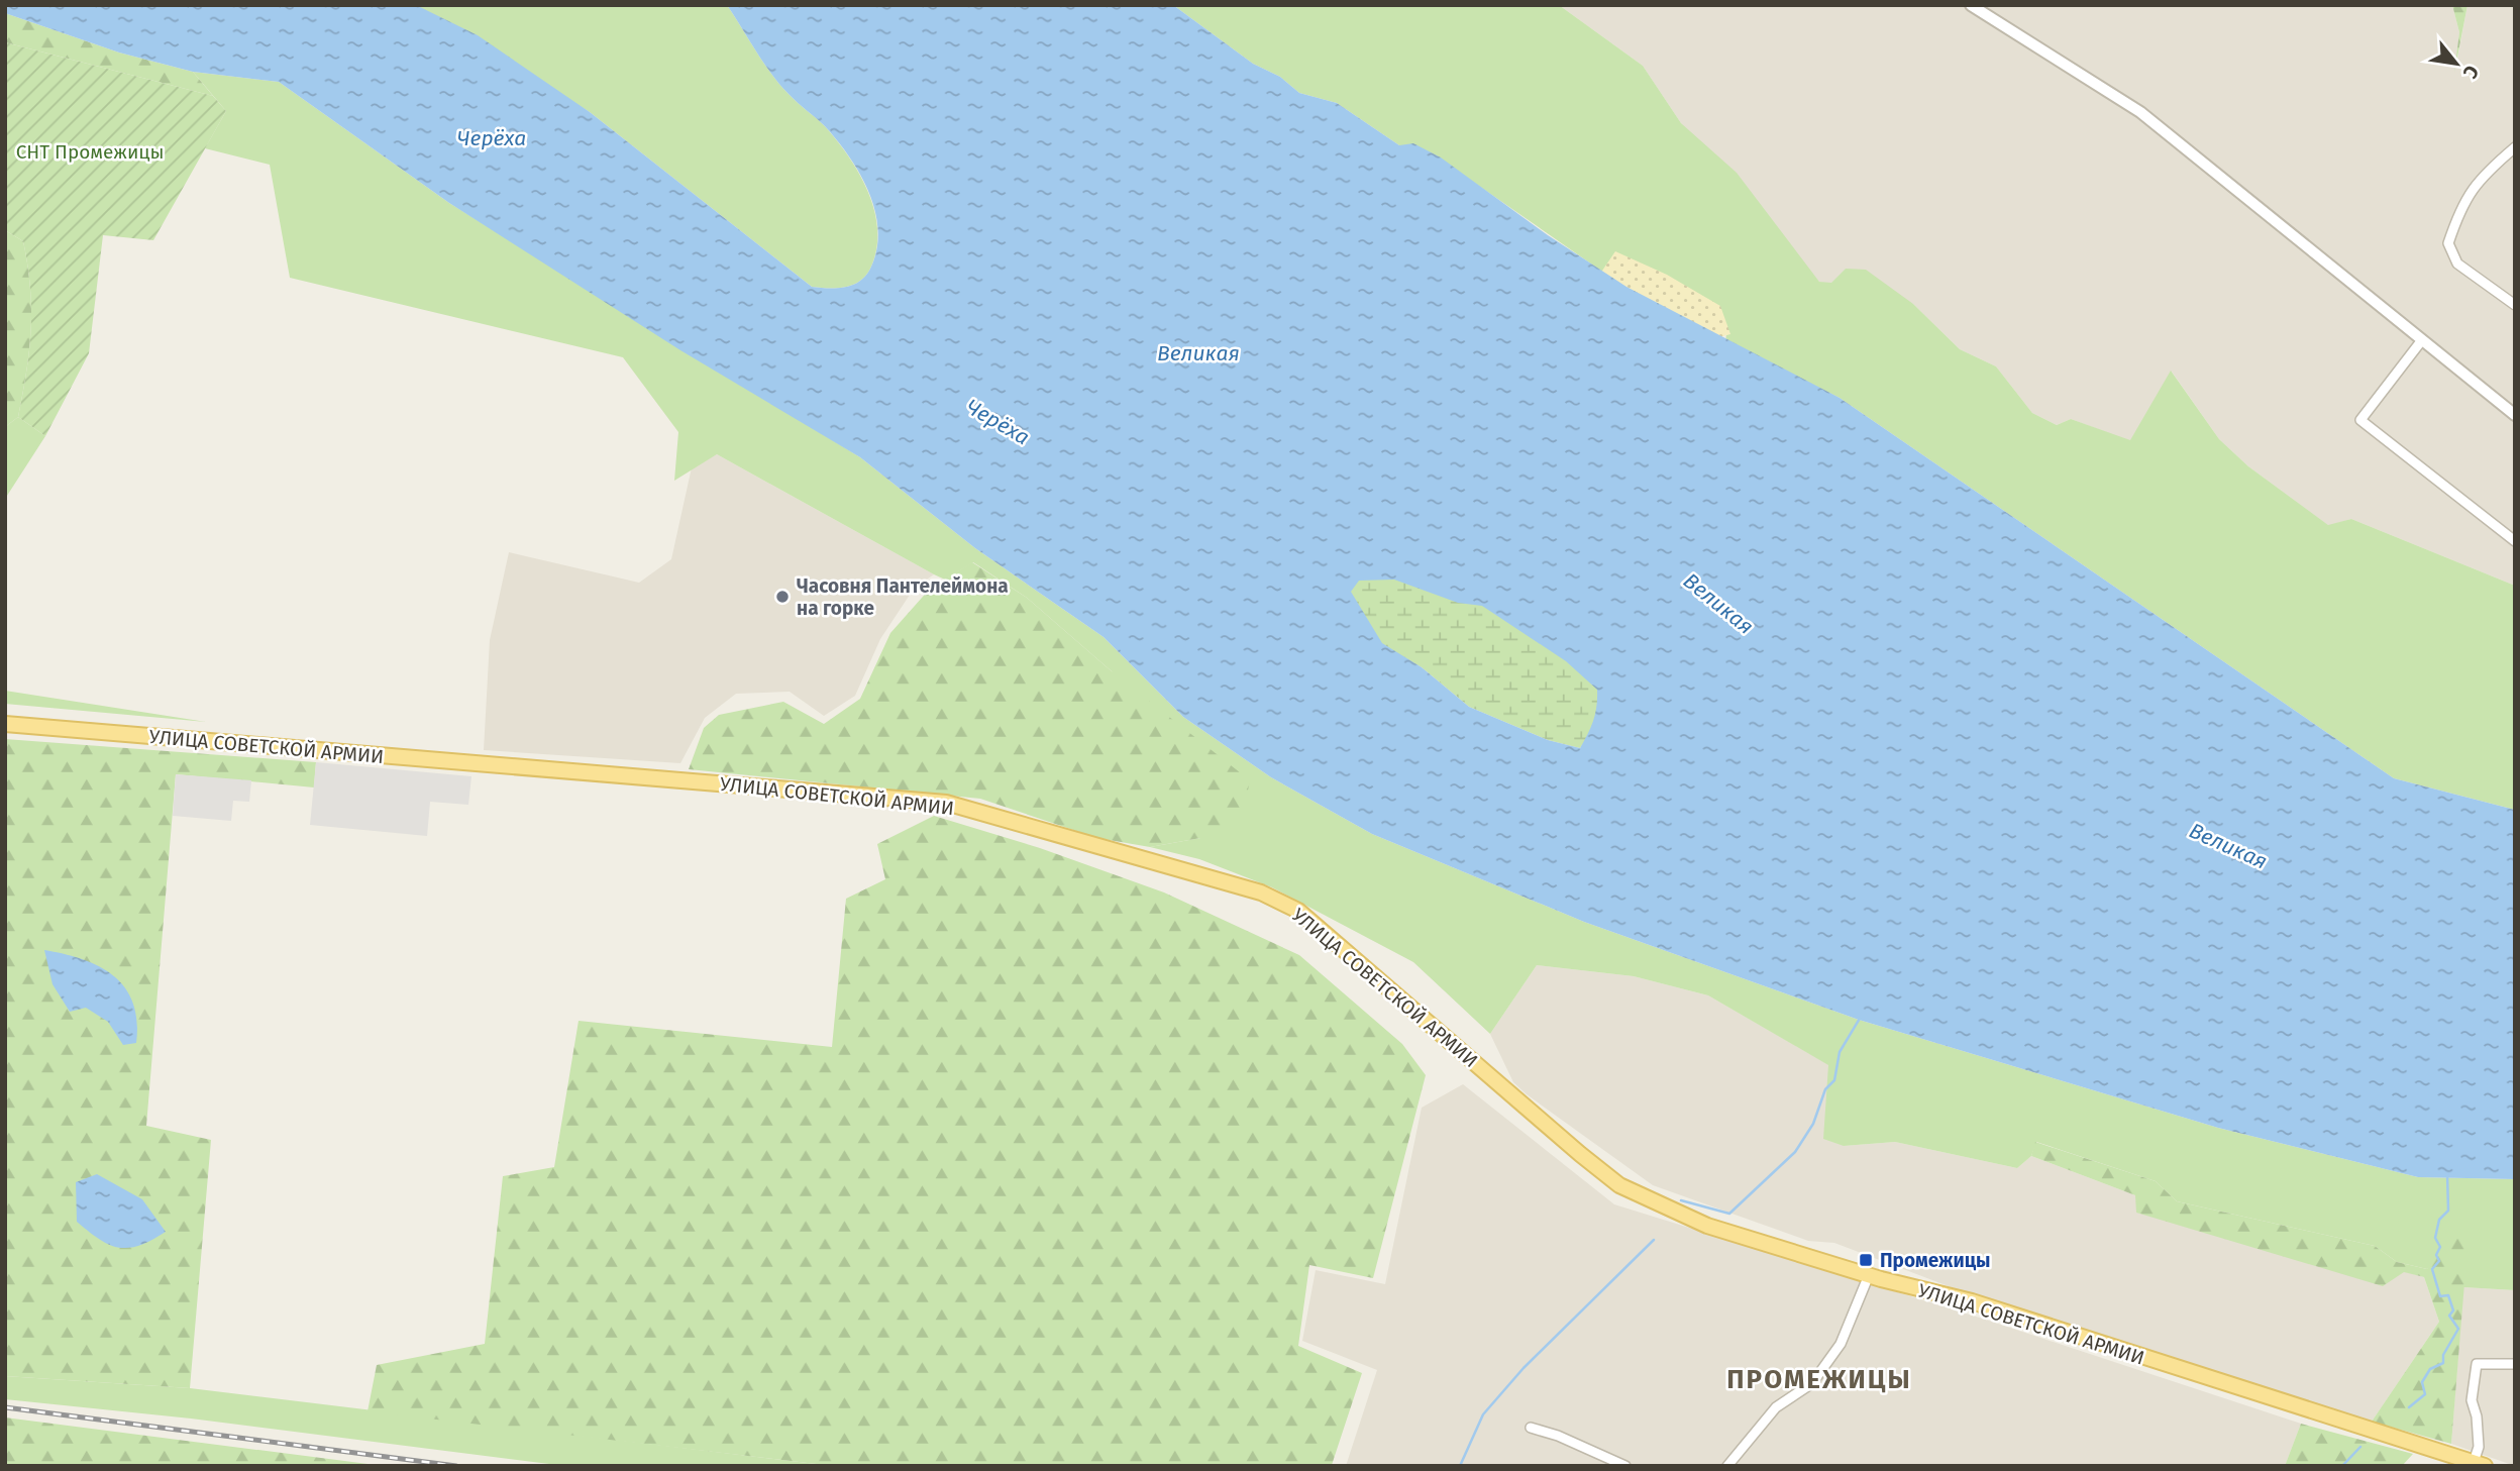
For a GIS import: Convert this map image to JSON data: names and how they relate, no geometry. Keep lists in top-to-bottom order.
{
  "streets": {
    "main road": ["УЛИЦА СОВЕТСКОЙ АРМИИ"]
  },
  "districts": ["ПРОМЕЖИЦЫ"],
  "water": ["Черёха", "Великая"],
  "parks": ["СНТ Промежицы"],
  "places": {
    "other": ["Часовня Пантелеймона на горке"],
    "transit": ["Промежицы"]
  },
  "north": "bottom right"
}
